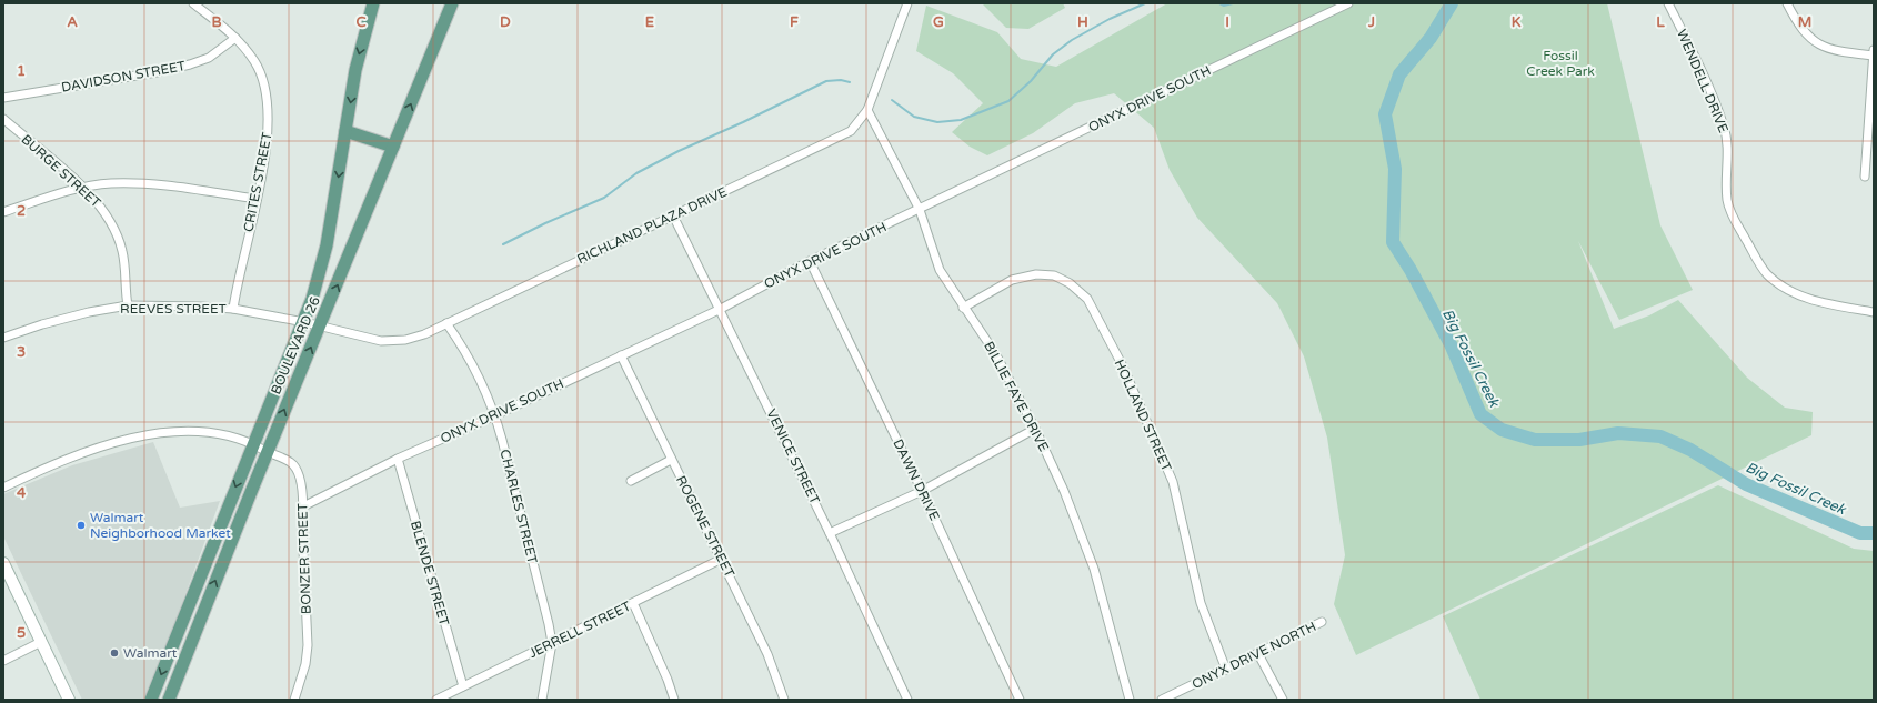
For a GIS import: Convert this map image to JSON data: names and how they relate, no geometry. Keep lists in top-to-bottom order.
{
  "streets": {
    "main road": ["BOULEVARD 26"],
    "street": [
      "DAVIDSON STREET",
      "WENDELL DRIVE",
      "ONYX DRIVE SOUTH",
      "BURGE STREET",
      "CRITES STREET",
      "RICHLAND PLAZA DRIVE",
      "REEVES STREET",
      "BILLIE FAYE DRIVE",
      "HOLLAND STREET",
      "VENICE STREET",
      "DAWN DRIVE",
      "CHARLES STREET",
      "ROGENE STREET",
      "BONZER STREET",
      "BLENDE STREET",
      "JERRELL STREET",
      "ONYX DRIVE NORTH"
    ]
  },
  "crossings": [
    ["DAVIDSON STREET", "CRITES STREET"],
    ["ONYX DRIVE SOUTH", "BILLIE FAYE DRIVE"],
    ["ONYX DRIVE SOUTH", "VENICE STREET"],
    ["ONYX DRIVE SOUTH", "DAWN DRIVE"],
    ["ONYX DRIVE SOUTH", "CHARLES STREET"],
    ["ONYX DRIVE SOUTH", "ROGENE STREET"],
    ["ONYX DRIVE SOUTH", "BONZER STREET"],
    ["ONYX DRIVE SOUTH", "BLENDE STREET"],
    ["BURGE STREET", "REEVES STREET"],
    ["CRITES STREET", "REEVES STREET"],
    ["RICHLAND PLAZA DRIVE", "REEVES STREET"],
    ["RICHLAND PLAZA DRIVE", "BOULEVARD 26"],
    ["RICHLAND PLAZA DRIVE", "BILLIE FAYE DRIVE"],
    ["RICHLAND PLAZA DRIVE", "VENICE STREET"],
    ["RICHLAND PLAZA DRIVE", "CHARLES STREET"],
    ["REEVES STREET", "BOULEVARD 26"],
    ["BOULEVARD 26", "BONZER STREET"],
    ["BILLIE FAYE DRIVE", "HOLLAND STREET"],
    ["HOLLAND STREET", "ONYX DRIVE NORTH"],
    ["CHARLES STREET", "JERRELL STREET"],
    ["ROGENE STREET", "JERRELL STREET"],
    ["BLENDE STREET", "JERRELL STREET"]
  ],
  "water": ["Big Fossil Creek"],
  "parks": ["Fossil Creek Park"],
  "places": ["Walmart Neighborhood Market", "Walmart"],
  "grid": {
    "columns": [
      "A",
      "B",
      "C",
      "D",
      "E",
      "F",
      "G",
      "H",
      "I",
      "J",
      "K",
      "L",
      "M"
    ],
    "rows": [
      "1",
      "2",
      "3",
      "4",
      "5"
    ]
  }
}
